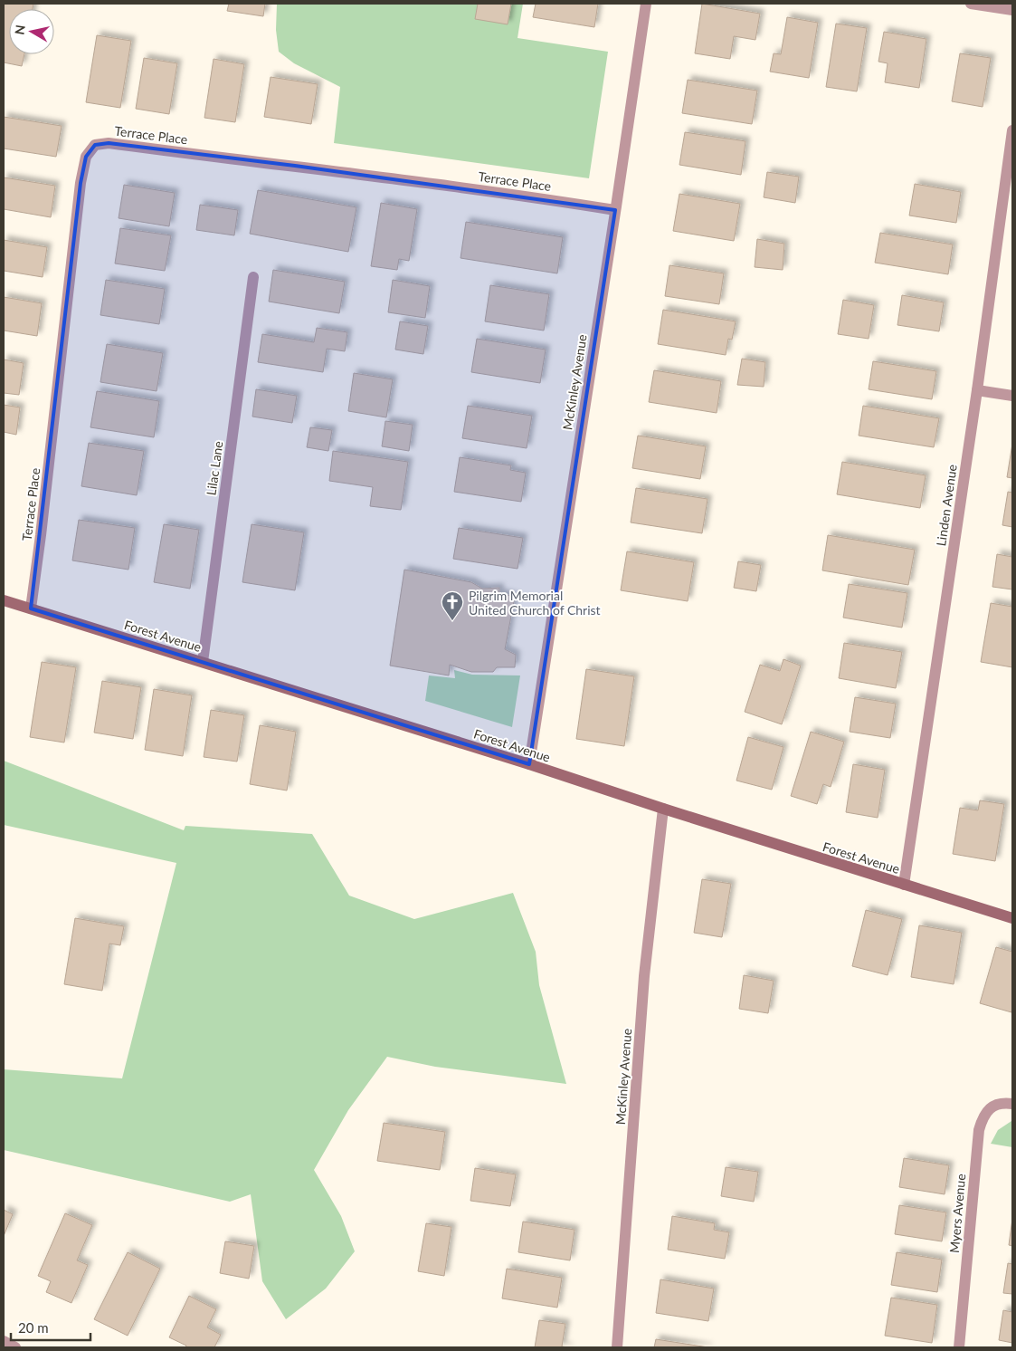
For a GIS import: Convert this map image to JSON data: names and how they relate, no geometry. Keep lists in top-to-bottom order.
{
  "streets": {
    "main road": ["Forest Avenue"],
    "street": [
      "Terrace Place",
      "McKinley Avenue",
      "Lilac Lane",
      "Linden Avenue",
      "Myers Avenue"
    ]
  },
  "crossings": [
    ["Terrace Place", "McKinley Avenue"],
    ["Terrace Place", "Forest Avenue"],
    ["McKinley Avenue", "Forest Avenue"],
    ["Lilac Lane", "Forest Avenue"],
    ["Linden Avenue", "Forest Avenue"]
  ],
  "places": {
    "church": ["Pilgrim Memorial United Church of Christ"]
  },
  "scale_bar": "20 m",
  "north": "left"
}
